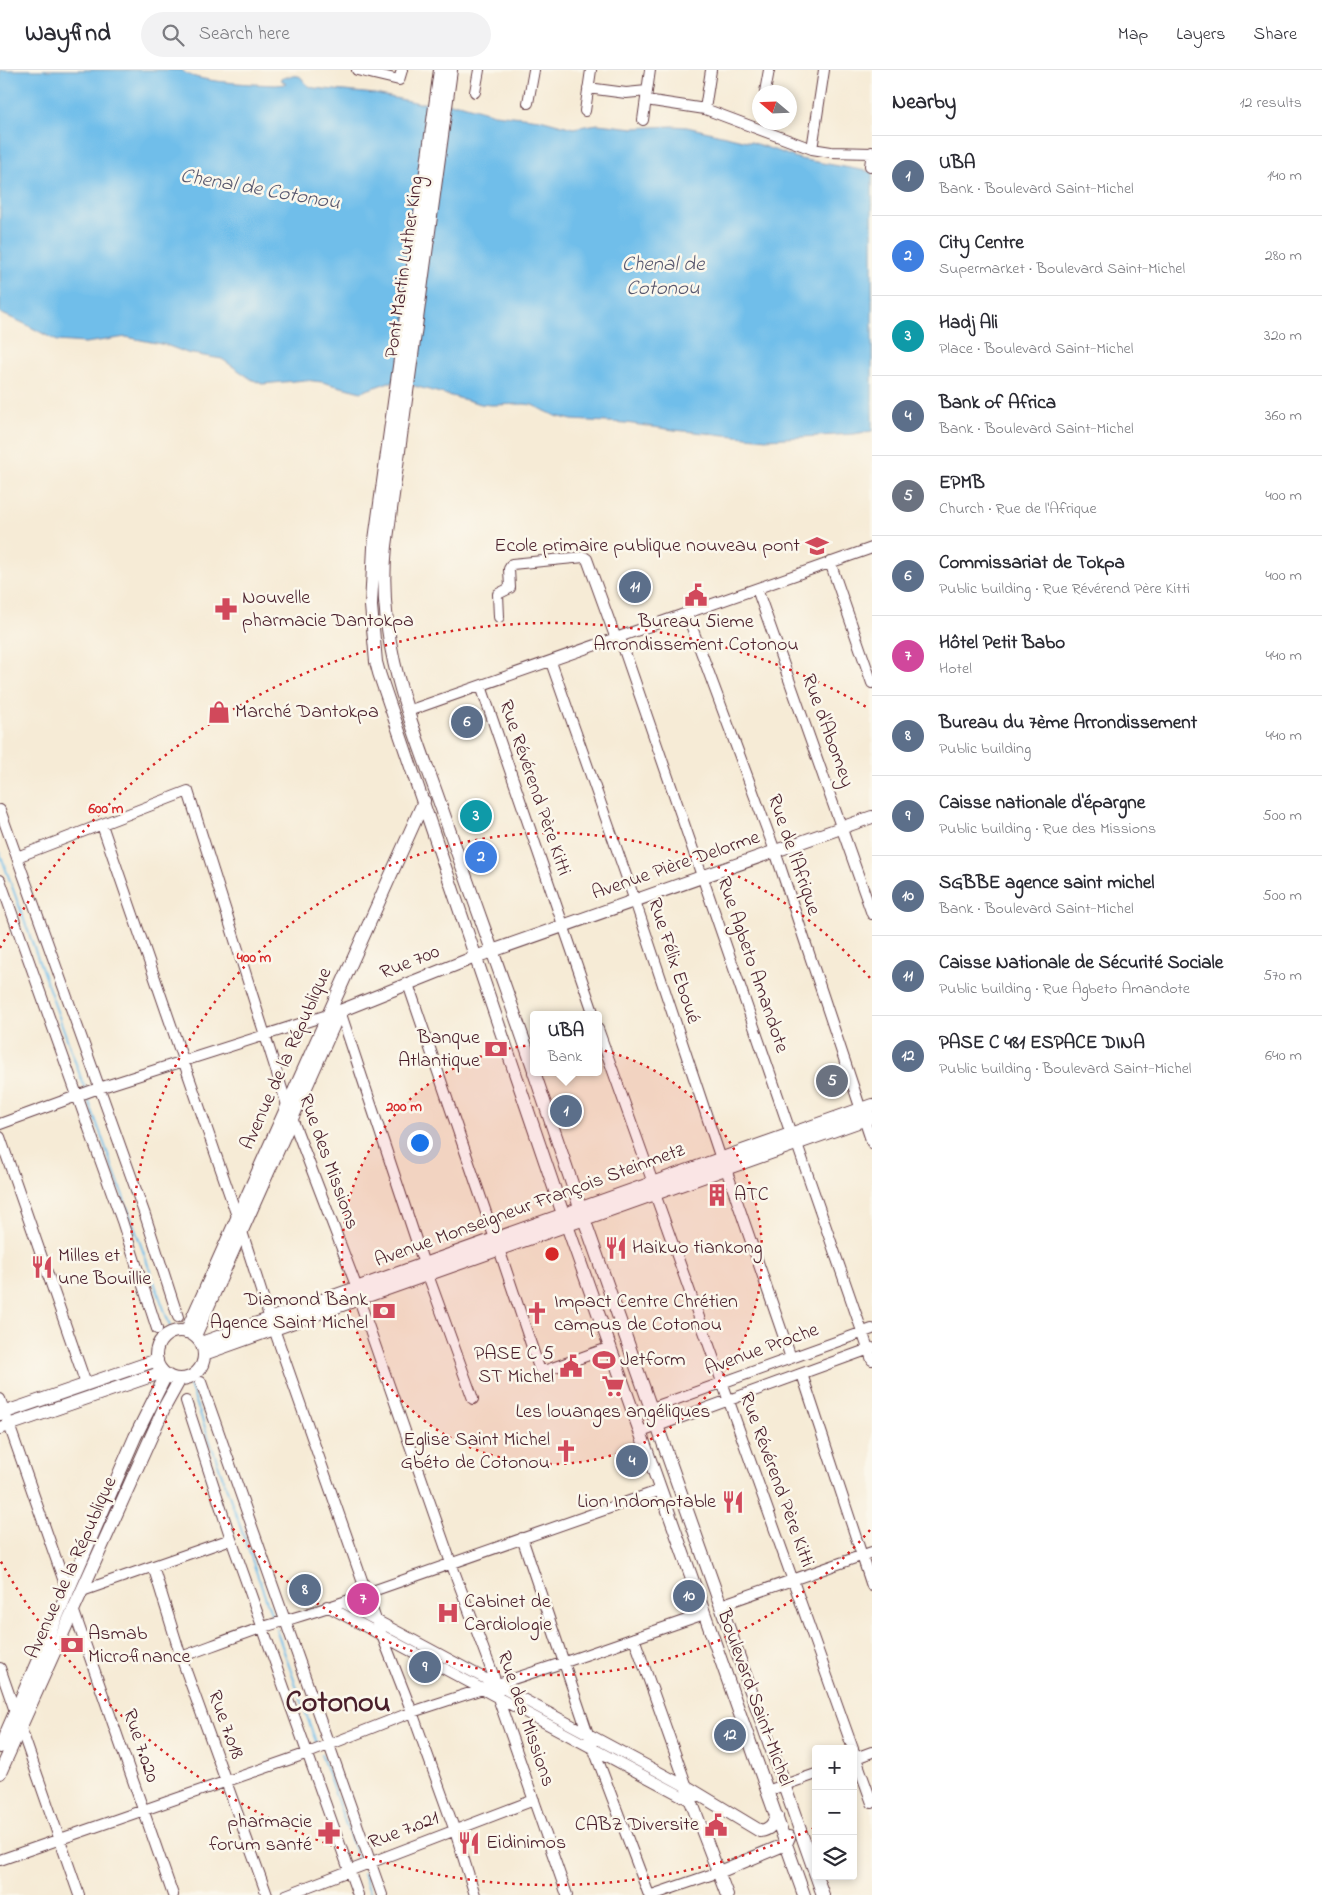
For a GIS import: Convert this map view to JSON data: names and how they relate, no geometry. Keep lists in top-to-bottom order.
{
  "streets": {
    "main road": [
      "Pont Martin Luther King",
      "Avenue Pière Delorme",
      "Rue 700",
      "Avenue de la République",
      "Avenue Monseigneur François Steinmetz",
      "Boulevard Saint-Michel"
    ],
    "street": [
      "Rue d'Abomey",
      "Rue Révérend Père Kitti",
      "Rue de l'Afrique",
      "Rue Félix Eboué",
      "Rue Agbeto Amandote",
      "Rue des Missions",
      "Avenue Proche",
      "Rue 7.018",
      "Rue 7.020",
      "Rue 7.021"
    ]
  },
  "crossings": [
    ["Pont Martin Luther King", "Boulevard Saint-Michel"],
    ["Rue d'Abomey", "Avenue Pière Delorme"],
    ["Rue Révérend Père Kitti", "Avenue Pière Delorme"],
    ["Rue Révérend Père Kitti", "Avenue Monseigneur François Steinmetz"],
    ["Rue Révérend Père Kitti", "Avenue Proche"],
    ["Rue de l'Afrique", "Avenue Pière Delorme"],
    ["Rue de l'Afrique", "Avenue Monseigneur François Steinmetz"],
    ["Avenue Pière Delorme", "Rue Félix Eboué"],
    ["Avenue Pière Delorme", "Rue 700"],
    ["Avenue Pière Delorme", "Rue Agbeto Amandote"],
    ["Avenue Pière Delorme", "Boulevard Saint-Michel"],
    ["Rue Félix Eboué", "Avenue Monseigneur François Steinmetz"],
    ["Rue Félix Eboué", "Avenue Proche"],
    ["Rue 700", "Avenue de la République"],
    ["Rue 700", "Boulevard Saint-Michel"],
    ["Rue Agbeto Amandote", "Avenue Monseigneur François Steinmetz"],
    ["Rue Agbeto Amandote", "Avenue Proche"],
    ["Avenue de la République", "Rue des Missions"],
    ["Avenue de la République", "Avenue Monseigneur François Steinmetz"],
    ["Avenue de la République", "Boulevard Saint-Michel"],
    ["Avenue de la République", "Rue 7.020"],
    ["Rue des Missions", "Avenue Monseigneur François Steinmetz"],
    ["Rue des Missions", "Rue 7.021"],
    ["Avenue Monseigneur François Steinmetz", "Boulevard Saint-Michel"],
    ["Avenue Proche", "Boulevard Saint-Michel"]
  ],
  "districts": ["Cotonou"],
  "water": ["Chenal de Cotonou"],
  "places": {
    "school or university": ["Ecole primaire publique nouveau pont"],
    "public building": ["Bureau 5ieme Arrondissement Cotonou", "PASE C 5 ST Michel", "CABZ Diversite"],
    "pharmacy": ["Nouvelle pharmacie Dantokpa", "pharmacie forum santé"],
    "shop": ["Marché Dantokpa"],
    "bank": ["Banque Atlantique", "Diamond Bank Agence Saint Michel", "Asmab Microfinance"],
    "building": ["ATC"],
    "restaurant": [
      "Haikuo tiankong",
      "Milles et une Bouillie",
      "Lion Indomptable",
      "Eidinimos"
    ],
    "church": ["Impact Centre Chrétien campus de Cotonou", "Eglise Saint Michel Gbéto de Cotonou"],
    "sports": ["Jetform"],
    "supermarket": ["Les louanges angéliques"],
    "hospital": ["Cabinet de Cardiologie"]
  },
  "north": "left",
  "page": {
    "header": "Wayfind",
    "search": "Search here",
    "nav": ["Map", "Layers", "Share"],
    "heading": ["Nearby", "12 results"],
    "list": [
      {
        "mark": "1",
        "name": "UBA",
        "note": "Bank · Boulevard Saint-Michel",
        "value": "140 m"
      },
      {
        "mark": "2",
        "name": "City Centre",
        "note": "Supermarket · Boulevard Saint-Michel",
        "value": "280 m"
      },
      {
        "mark": "3",
        "name": "Hadj Ali",
        "note": "Place · Boulevard Saint-Michel",
        "value": "320 m"
      },
      {
        "mark": "4",
        "name": "Bank of Africa",
        "note": "Bank · Boulevard Saint-Michel",
        "value": "360 m"
      },
      {
        "mark": "5",
        "name": "EPMB",
        "note": "Church · Rue de l'Afrique",
        "value": "400 m"
      },
      {
        "mark": "6",
        "name": "Commissariat de Tokpa",
        "note": "Public building · Rue Révérend Père Kitti",
        "value": "400 m"
      },
      {
        "mark": "7",
        "name": "Hôtel Petit Babo",
        "note": "Hotel",
        "value": "440 m"
      },
      {
        "mark": "8",
        "name": "Bureau du 7ème Arrondissement",
        "note": "Public building",
        "value": "440 m"
      },
      {
        "mark": "9",
        "name": "Caisse nationale d'épargne",
        "note": "Public building · Rue des Missions",
        "value": "500 m"
      },
      {
        "mark": "10",
        "name": "SGBBE agence saint michel",
        "note": "Bank · Boulevard Saint-Michel",
        "value": "500 m"
      },
      {
        "mark": "11",
        "name": "Caisse Nationale de Sécurité Sociale",
        "note": "Public building · Rue Agbeto Amandote",
        "value": "570 m"
      },
      {
        "mark": "12",
        "name": "PASE C 481 ESPACE DINA",
        "note": "Public building · Boulevard Saint-Michel",
        "value": "640 m"
      }
    ],
    "pins": [
      "11",
      "6",
      "3",
      "2",
      "5",
      "1",
      "4",
      "8",
      "10",
      "7",
      "9",
      "12"
    ],
    "popup": ["UBA", "Bank"],
    "map_buttons": ["+", "−"]
  },
  "rings": ["600 m", "400 m", "200 m"]
}
